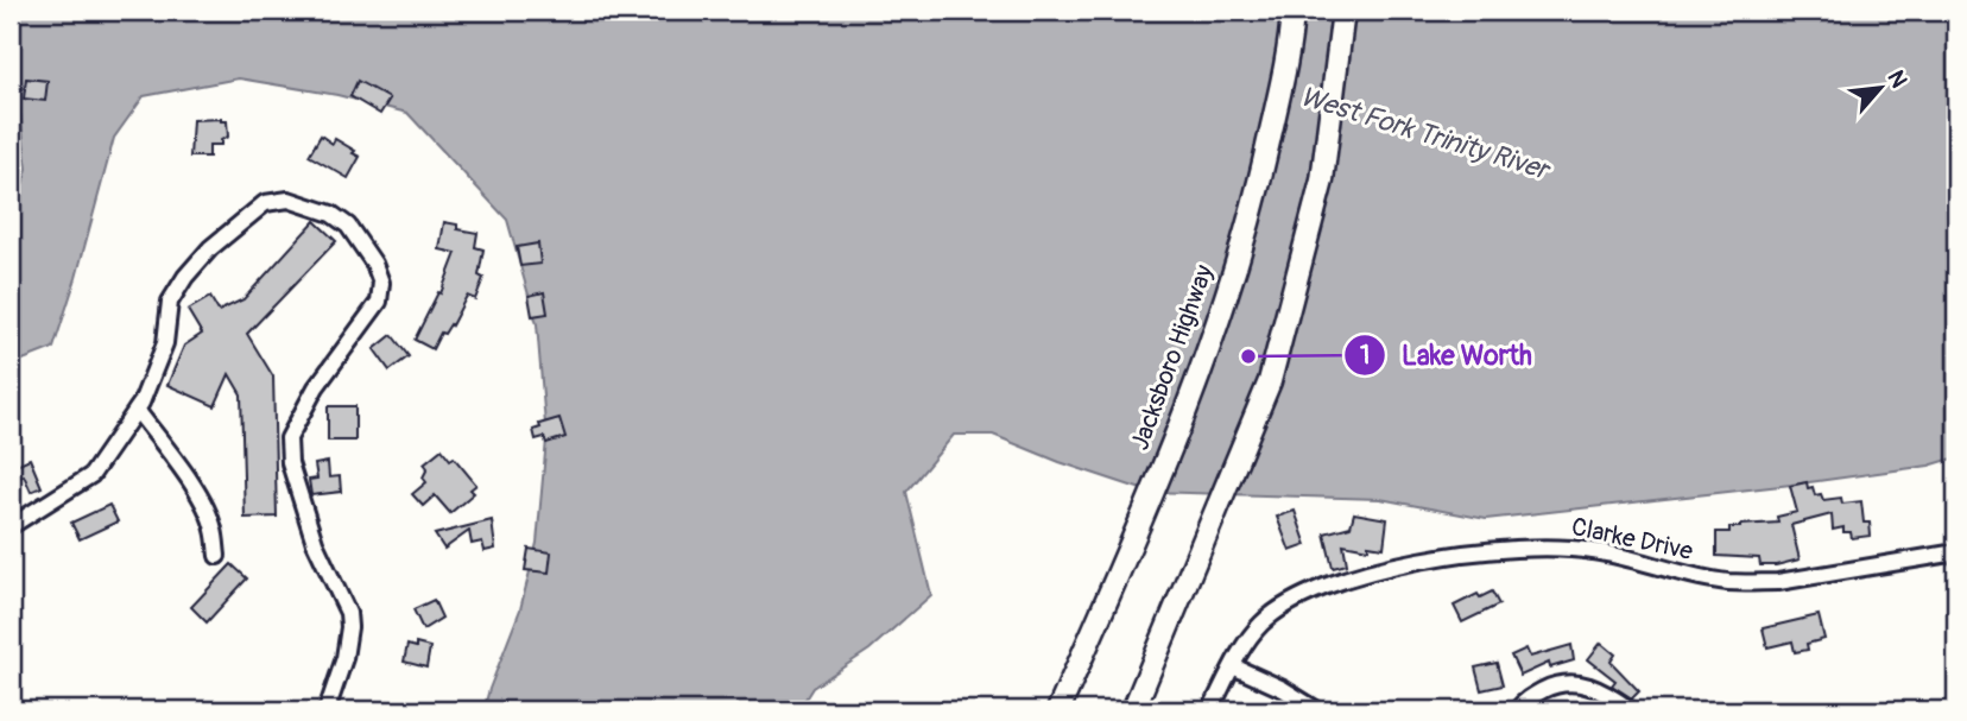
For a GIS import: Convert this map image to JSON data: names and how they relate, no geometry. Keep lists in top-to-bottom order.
{
  "streets": {
    "highway": ["Jacksboro Highway"],
    "street": ["Clarke Drive"]
  },
  "water": ["West Fork Trinity River"],
  "places": ["Lake Worth"],
  "north": "top right"
}
